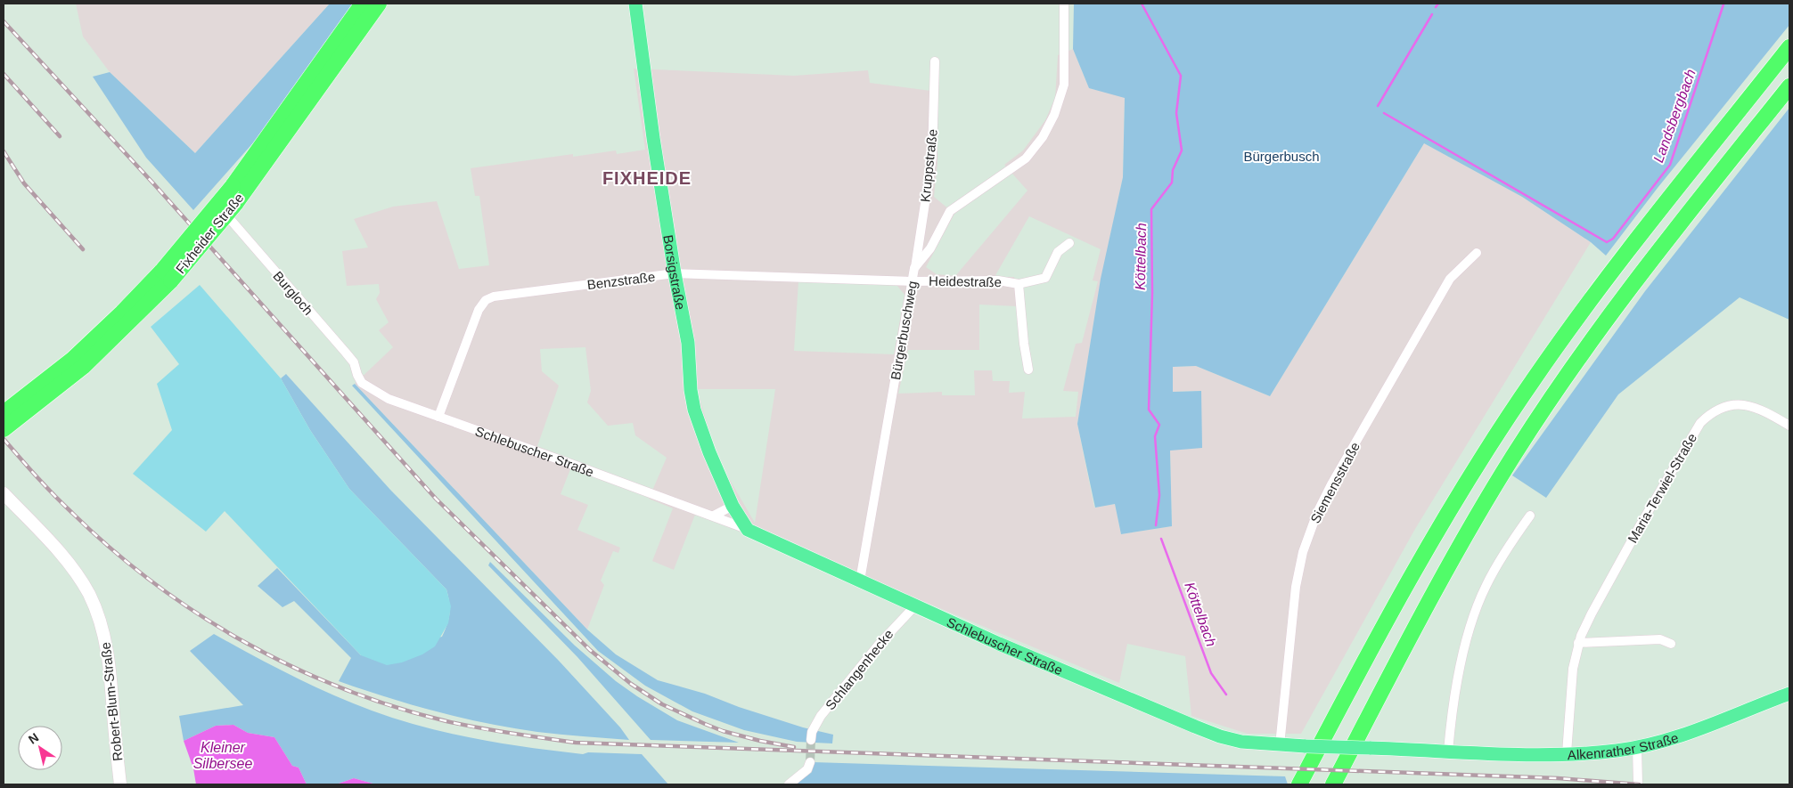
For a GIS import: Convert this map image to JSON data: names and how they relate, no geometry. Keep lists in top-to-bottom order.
{
  "streets": {
    "highway": ["Fixheider Straße"],
    "main road": [
      "Borsigstraße",
      "Schlebuscher Straße",
      "Robert-Blum-Straße",
      "Alkenrather Straße"
    ],
    "street": [
      "Kruppstraße",
      "Benzstraße",
      "Heidestraße",
      "Burgloch",
      "Bürgerbuschweg",
      "Siemensstraße",
      "Maria-Terwiel-Straße",
      "Schlangenhecke"
    ]
  },
  "crossings": [
    ["Kruppstraße", "Bürgerbuschweg"],
    ["Fixheider Straße", "Burgloch"],
    ["Borsigstraße", "Benzstraße"],
    ["Borsigstraße", "Schlebuscher Straße"],
    ["Benzstraße", "Heidestraße"],
    ["Benzstraße", "Bürgerbuschweg"],
    ["Benzstraße", "Schlebuscher Straße"],
    ["Heidestraße", "Bürgerbuschweg"],
    ["Burgloch", "Schlebuscher Straße"],
    ["Bürgerbuschweg", "Schlebuscher Straße"],
    ["Schlebuscher Straße", "Siemensstraße"],
    ["Schlebuscher Straße", "Schlangenhecke"],
    ["Schlebuscher Straße", "Alkenrather Straße"],
    ["Maria-Terwiel-Straße", "Alkenrather Straße"]
  ],
  "districts": ["FIXHEIDE"],
  "water": ["Landsbergbach", "Köttelbach", "Kleiner Silbersee"],
  "parks": ["Bürgerbusch"],
  "north": "top left"
}
